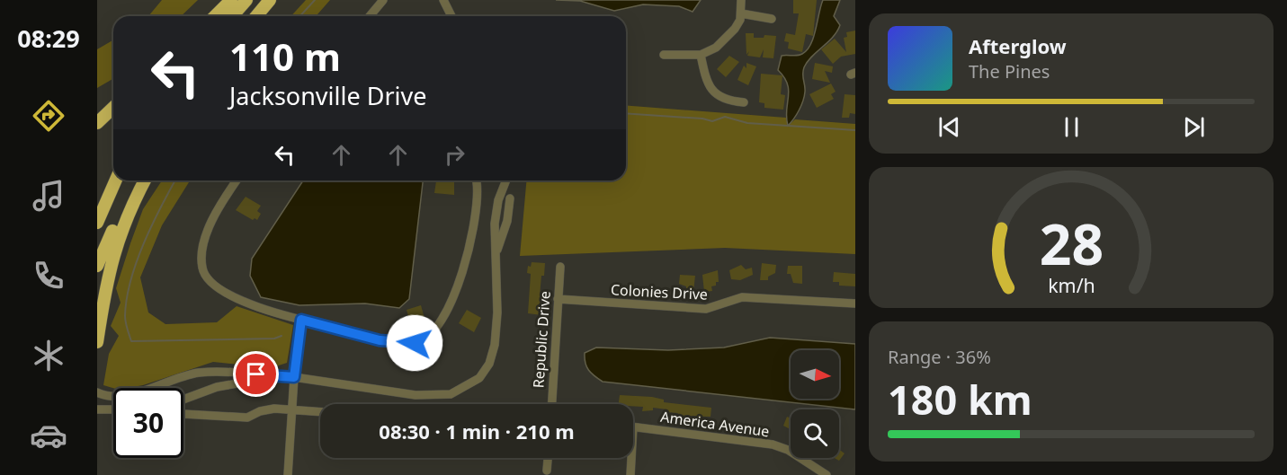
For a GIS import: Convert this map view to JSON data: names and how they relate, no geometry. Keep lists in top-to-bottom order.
{
  "streets": {
    "street": ["Colonies Drive", "Republic Drive", "America Avenue"]
  },
  "crossings": [
    ["Colonies Drive", "Republic Drive"]
  ],
  "north": "right",
  "page": {
    "tabs": "08:29",
    "turn": ["110 m", "Jacksonville Drive"],
    "song": ["Afterglow", "The Pines"],
    "tile": ["Range · 36%", "180 km"],
    "limit": "30",
    "trip": "08:30 · 1 min · 210 m",
    "gauge": ["28", "km/h"]
  }
}
